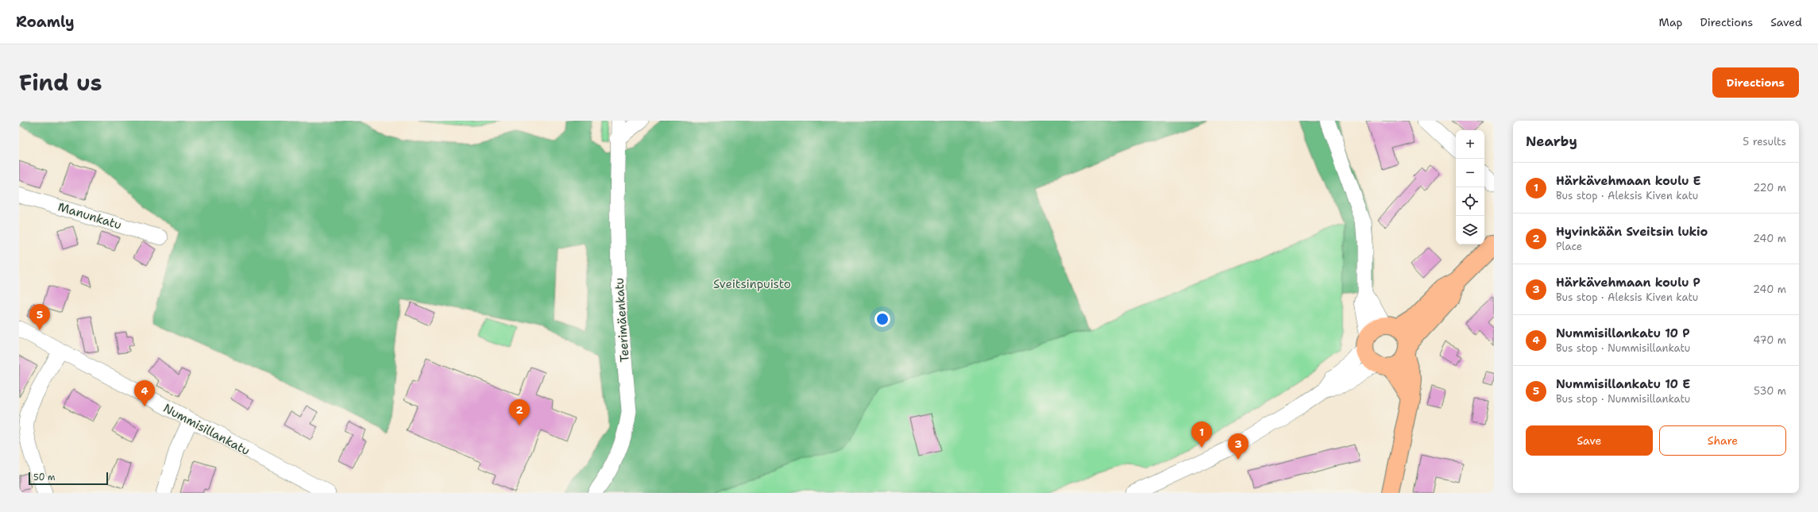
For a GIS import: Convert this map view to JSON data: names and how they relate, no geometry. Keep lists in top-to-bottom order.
{
  "streets": {
    "street": ["Manunkatu", "Teerimäenkatu", "Nummisillankatu"]
  },
  "parks": ["Sveitsinpuisto"],
  "scale_bar": "50 m",
  "page": {
    "header": "Roamly",
    "nav": ["Map", "Directions", "Saved"],
    "title": "Find us",
    "buttons": [
      "Directions",
      ["Save", "Share"]
    ],
    "heading": ["Nearby", "5 results"],
    "map_buttons": ["+", "−"],
    "list": [
      {
        "mark": "1",
        "name": "Härkävehmaan koulu E",
        "note": "Bus stop · Aleksis Kiven katu",
        "value": "220 m"
      },
      {
        "mark": "2",
        "name": "Hyvinkään Sveitsin lukio",
        "note": "Place",
        "value": "240 m"
      },
      {
        "mark": "3",
        "name": "Härkävehmaan koulu P",
        "note": "Bus stop · Aleksis Kiven katu",
        "value": "240 m"
      },
      {
        "mark": "4",
        "name": "Nummisillankatu 10 P",
        "note": "Bus stop · Nummisillankatu",
        "value": "470 m"
      },
      {
        "mark": "5",
        "name": "Nummisillankatu 10 E",
        "note": "Bus stop · Nummisillankatu",
        "value": "530 m"
      }
    ],
    "pins": [
      "5",
      "4",
      "2",
      "1",
      "3"
    ],
    "scale": "50 m"
  }
}
